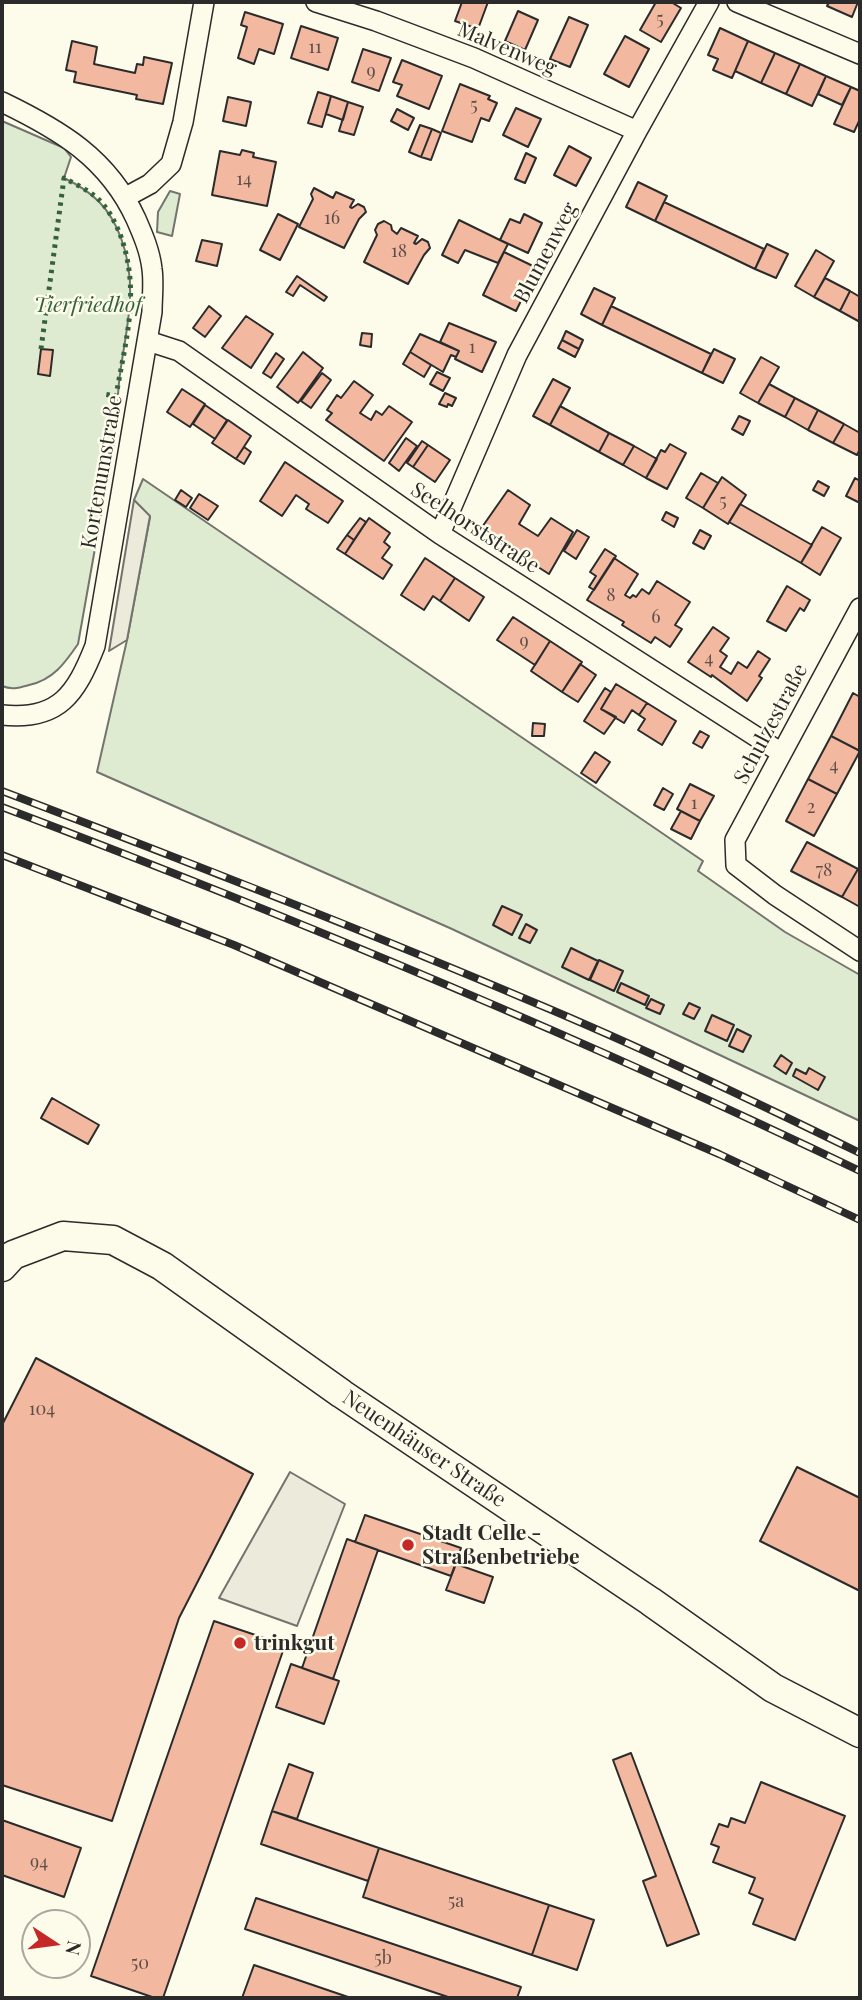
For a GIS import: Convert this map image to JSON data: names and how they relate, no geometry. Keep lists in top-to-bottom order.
{
  "streets": {
    "street": [
      "Malvenweg",
      "Blumenweg",
      "Kortenumstraße",
      "Seelhorststraße",
      "Schulzestraße",
      "Neuenhäuser Straße"
    ]
  },
  "crossings": [
    ["Malvenweg", "Blumenweg"],
    ["Blumenweg", "Seelhorststraße"],
    ["Kortenumstraße", "Seelhorststraße"],
    ["Seelhorststraße", "Schulzestraße"]
  ],
  "parks": ["Tierfriedhof"],
  "places": ["Stadt Celle - Straßenbetriebe", "trinkgut"],
  "house_numbers": [
    "5",
    "11",
    "9",
    "5",
    "14",
    "16",
    "18",
    "1",
    "5",
    "8",
    "6",
    "9",
    "4",
    "4",
    "1",
    "2",
    "78",
    "104",
    "94",
    "5a",
    "5b",
    "50"
  ],
  "north": "right"
}
